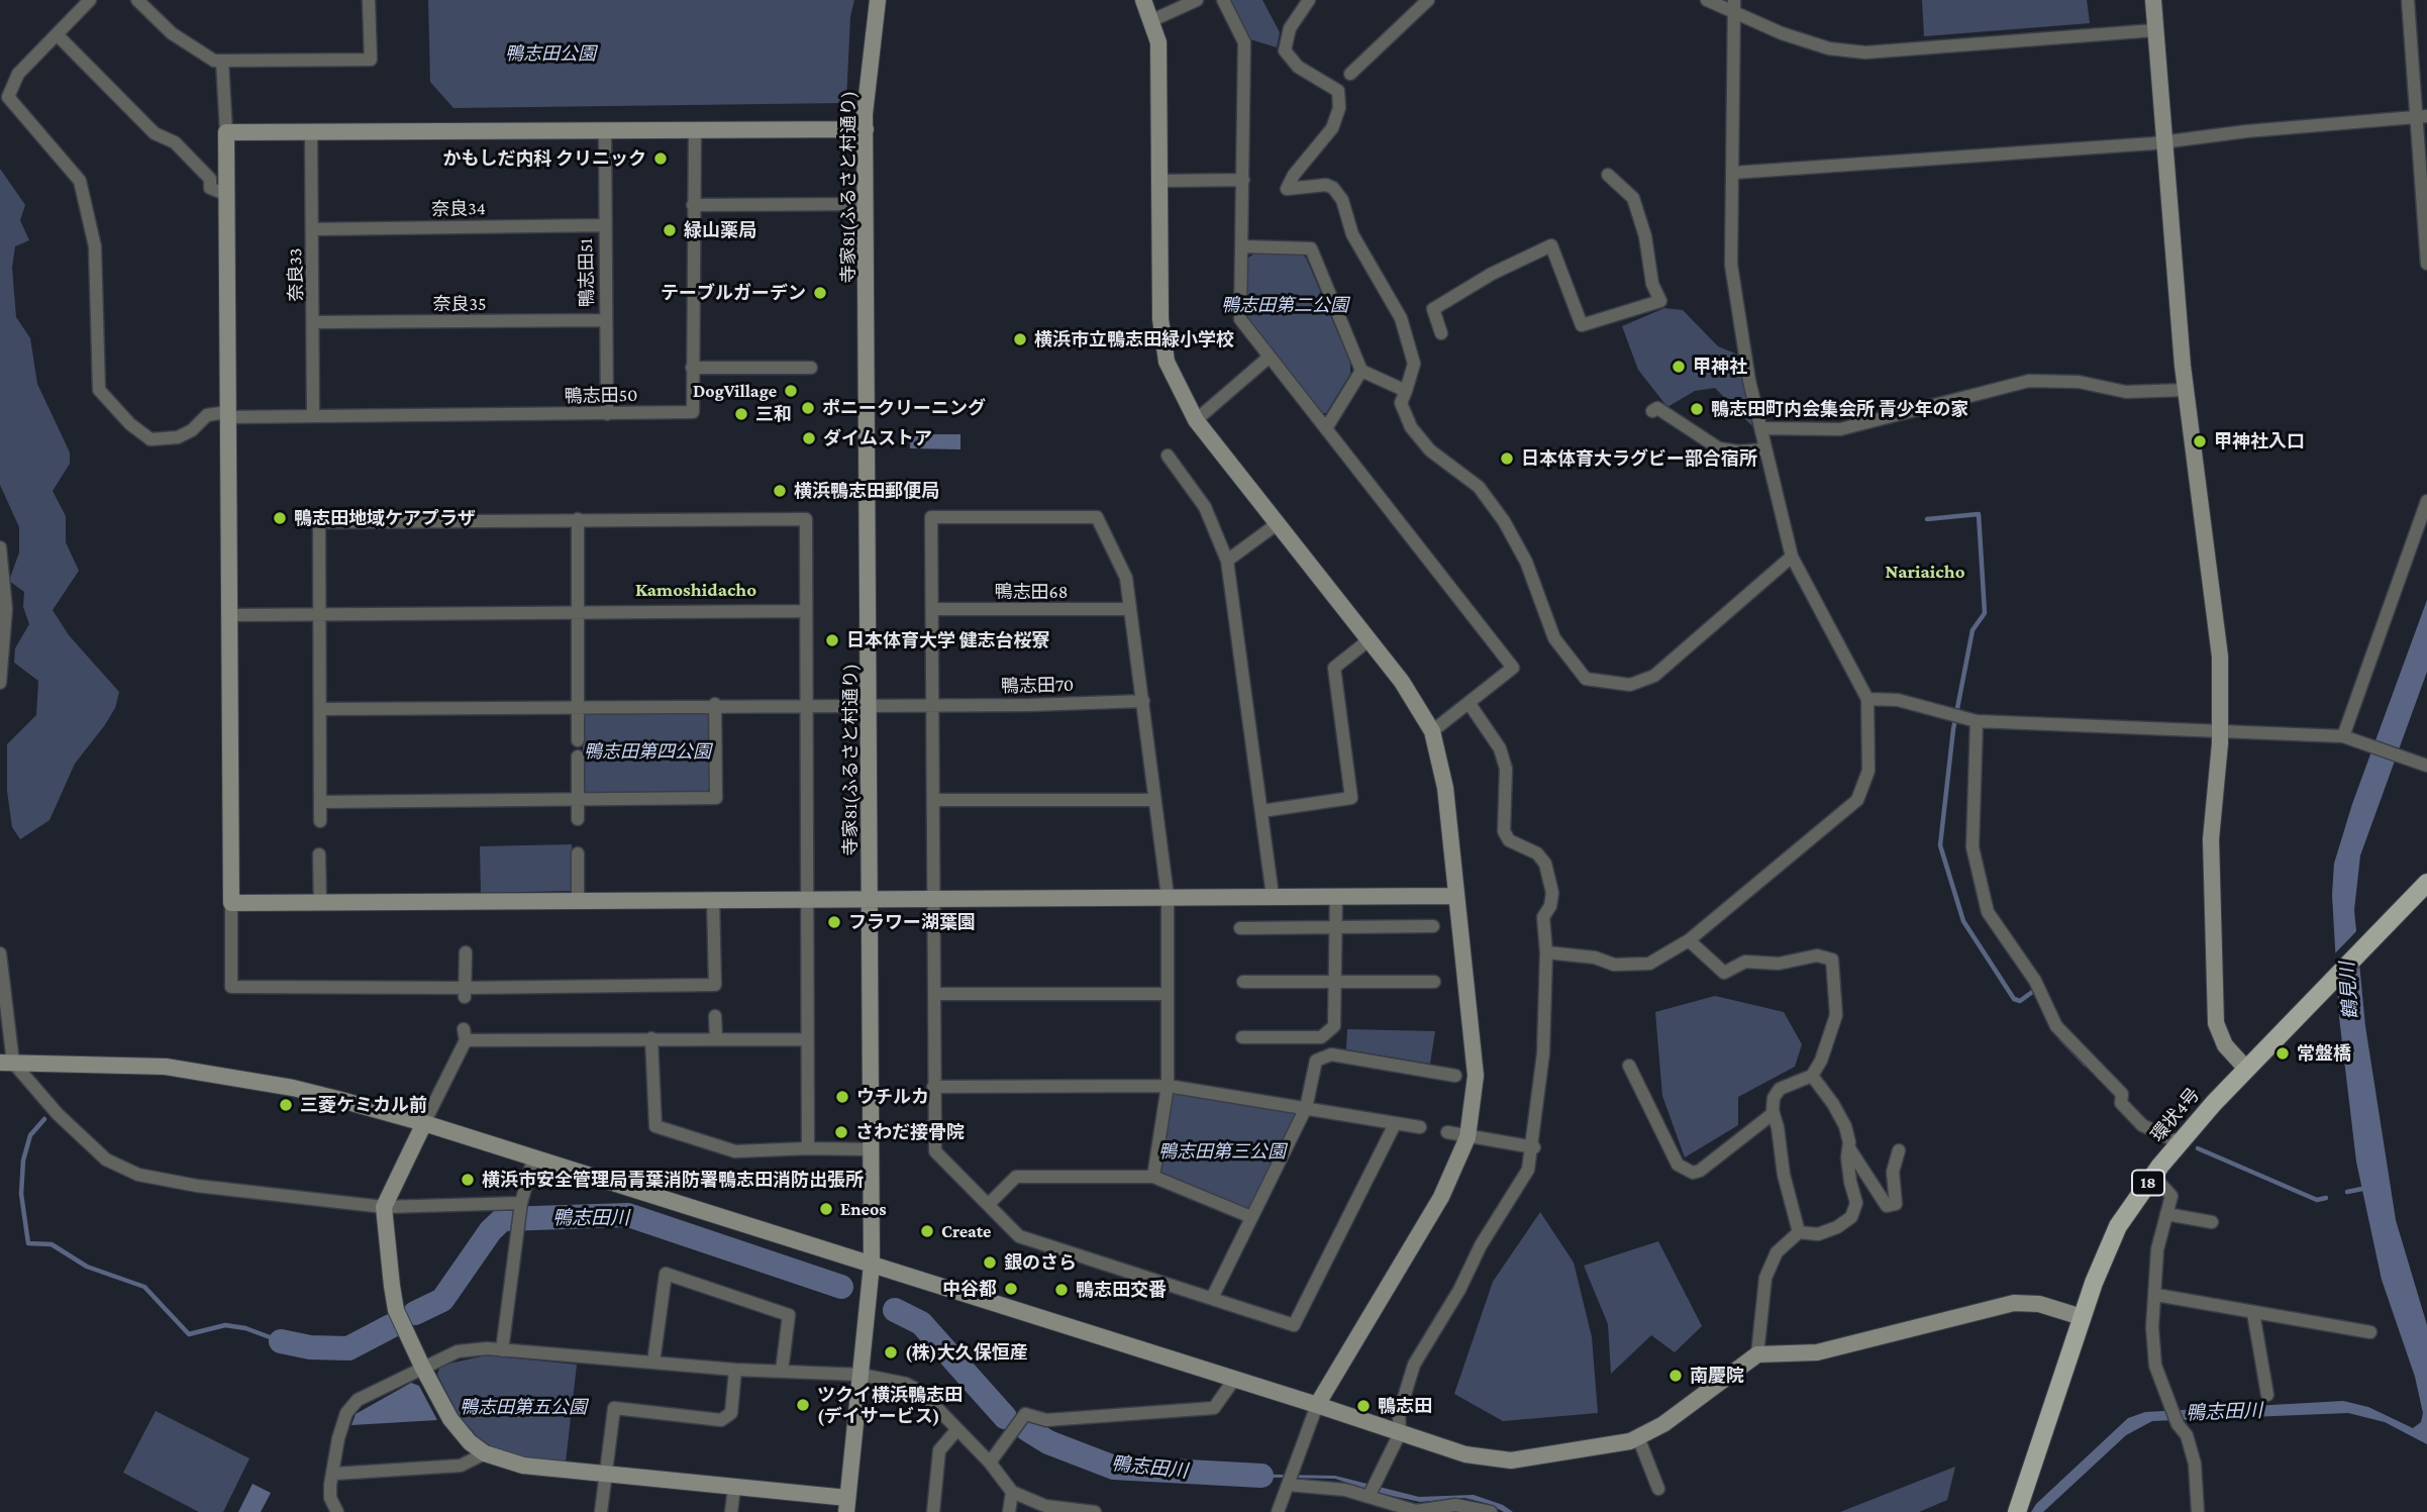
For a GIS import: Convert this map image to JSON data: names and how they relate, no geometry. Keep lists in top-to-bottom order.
{
  "streets": {
    "main road": ["環状4号", "18"],
    "street": [
      "寺家81(ふるさと村通り)",
      "奈良34",
      "鴨志田51",
      "奈良33",
      "奈良35",
      "鴨志田50",
      "鴨志田68",
      "鴨志田70"
    ]
  },
  "crossings": [
    ["寺家81(ふるさと村通り)", "鴨志田70"],
    ["奈良34", "鴨志田51"],
    ["奈良34", "奈良33"],
    ["鴨志田51", "奈良35"],
    ["鴨志田51", "鴨志田50"],
    ["奈良33", "奈良35"],
    ["奈良33", "鴨志田50"]
  ],
  "districts": ["Nariaicho", "Kamoshidacho"],
  "water": ["鶴見川", "鴨志田川"],
  "parks": [
    "鴨志田公園",
    "鴨志田第二公園",
    "鴨志田第四公園",
    "鴨志田第三公園",
    "鴨志田第五公園"
  ],
  "places": [
    "かもしだ内科 クリニック",
    "緑山薬局",
    "テーブルガーデン",
    "横浜市立鴨志田緑小学校",
    "甲神社",
    "DogVillage",
    "ポニークリーニング",
    "鴨志田町内会集会所 青少年の家",
    "三和",
    "ダイムストア",
    "甲神社入口",
    "日本体育大ラグビー部合宿所",
    "横浜鴨志田郵便局",
    "鴨志田地域ケアプラザ",
    "日本体育大学 健志台桜寮",
    "フラワー湖葉園",
    "常盤橋",
    "ウチルカ",
    "三菱ケミカル前",
    "さわだ接骨院",
    "横浜市安全管理局青葉消防署鴨志田消防出張所",
    "Eneos",
    "Create",
    "銀のさら",
    "中谷都",
    "鴨志田交番",
    "(株)大久保恒産",
    "南慶院",
    "ツクイ横浜鴨志田 (デイサービス)",
    "鴨志田"
  ]
}
